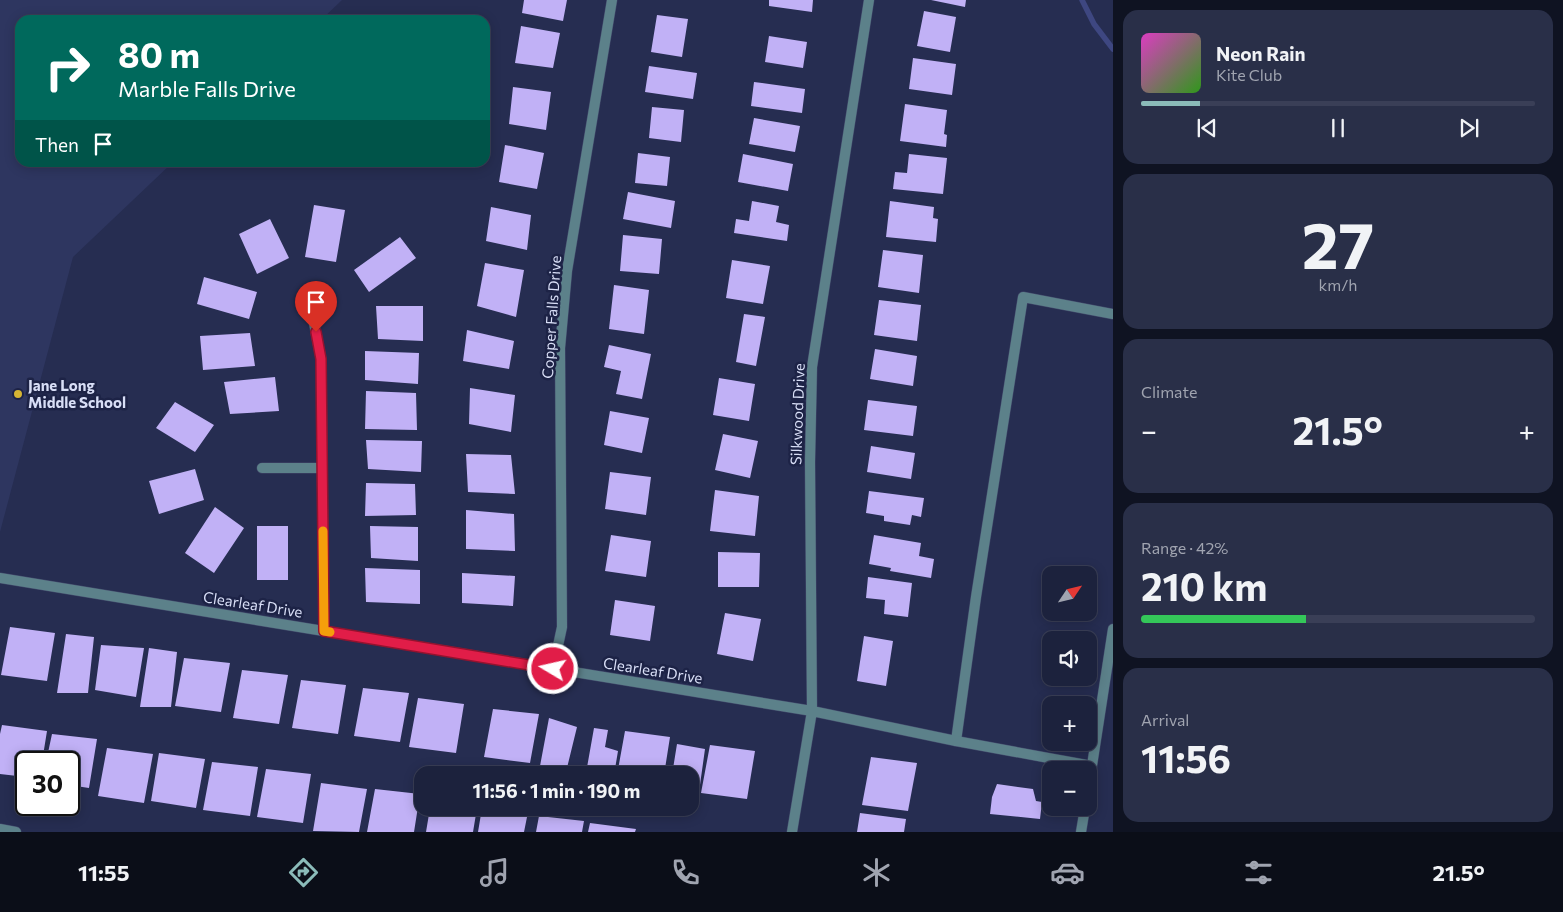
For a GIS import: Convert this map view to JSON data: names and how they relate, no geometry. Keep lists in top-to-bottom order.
{
  "streets": {
    "street": ["Copper Falls Drive", "Silkwood Drive", "Clearleaf Drive"]
  },
  "crossings": [
    ["Copper Falls Drive", "Clearleaf Drive"],
    ["Silkwood Drive", "Clearleaf Drive"]
  ],
  "places": ["Jane Long Middle School"],
  "north": "top right",
  "page": {
    "turn": ["80 m", "Marble Falls Drive"],
    "song": ["Neon Rain", "Kite Club"],
    "then": "Then",
    "tile": [
      ["27", "km/h"],
      "Climate",
      ["Range · 42%", "210 km"],
      ["Arrival", "11:56"]
    ],
    "heat": ["−", "21.5°", "+"],
    "map_buttons": ["+", "−"],
    "limit": "30",
    "trip": "11:56 · 1 min · 190 m",
    "tabs": ["11:55", "21.5°"]
  }
}
